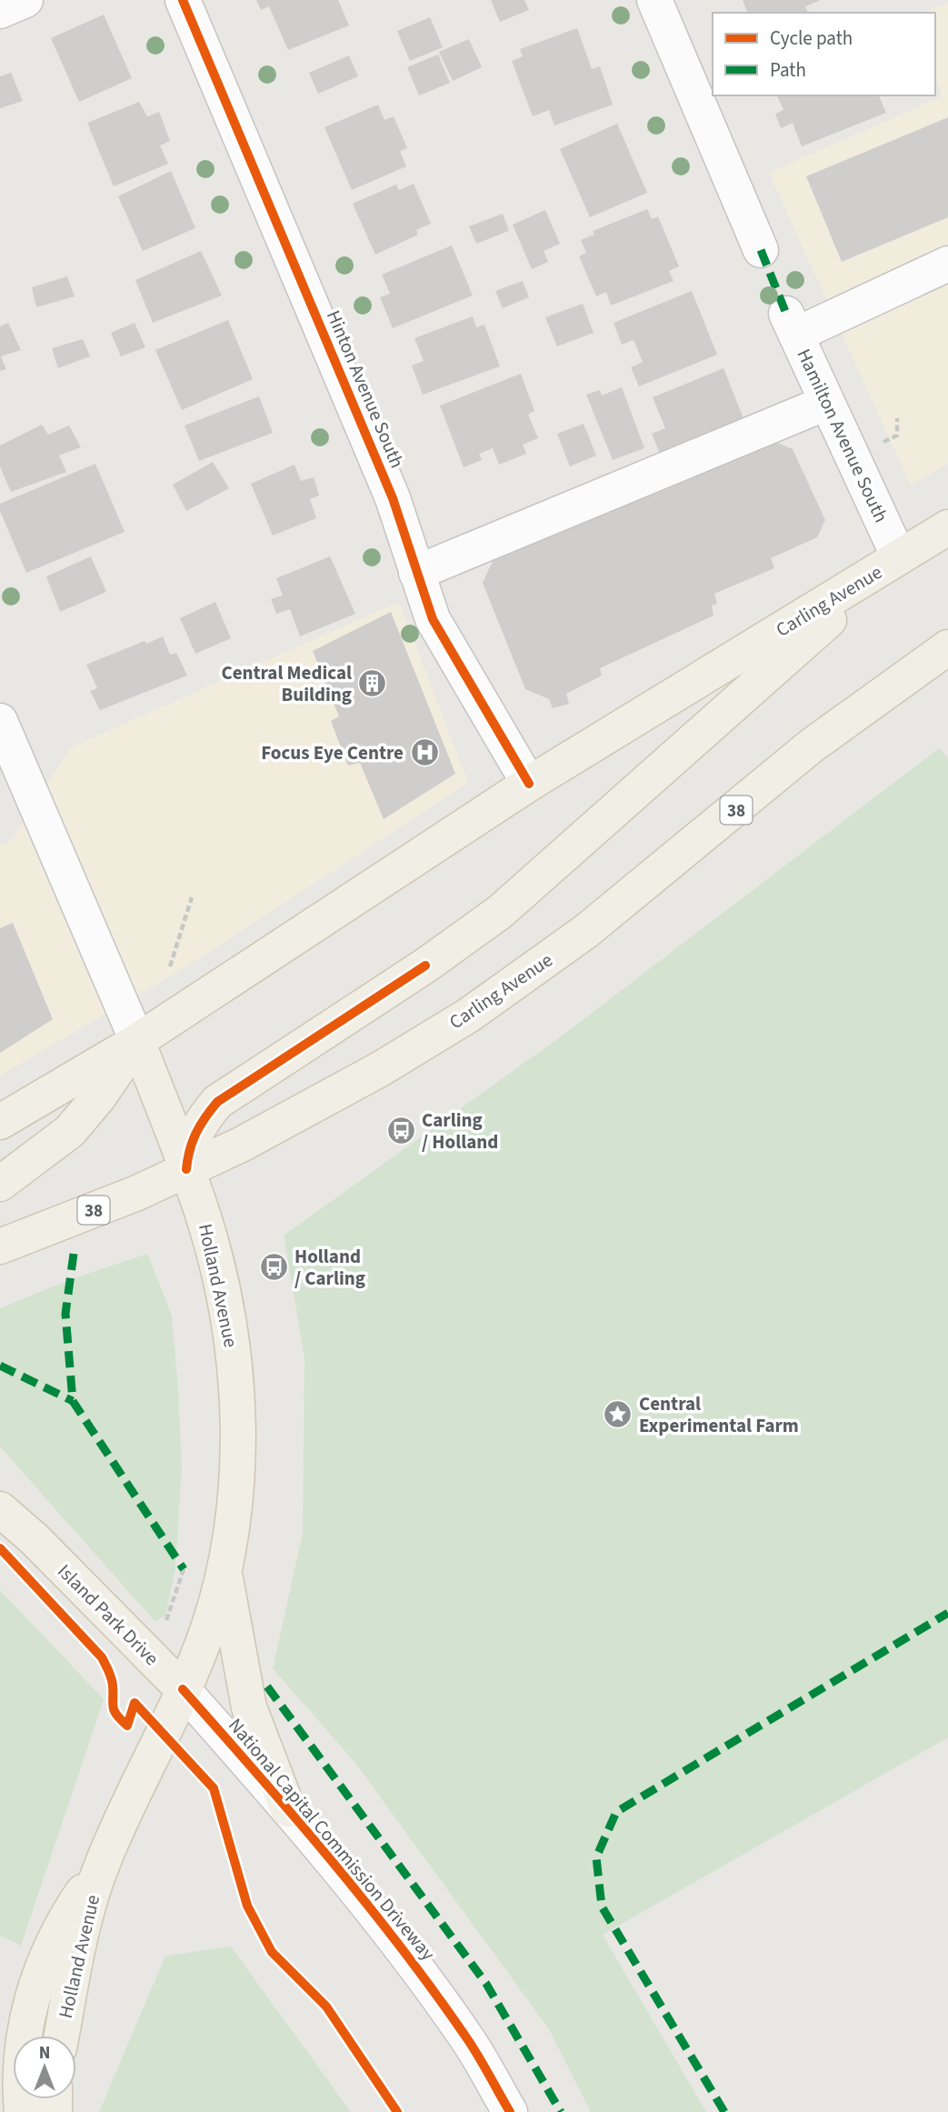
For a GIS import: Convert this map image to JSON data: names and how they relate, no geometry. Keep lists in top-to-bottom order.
{
  "streets": {
    "main road": [
      "Carling Avenue",
      "38",
      "Holland Avenue",
      "Island Park Drive"
    ],
    "street": ["Hinton Avenue South", "Hamilton Avenue South", "National Capital Commission Driveway"]
  },
  "crossings": [
    ["Hinton Avenue South", "Carling Avenue"],
    ["Hamilton Avenue South", "Carling Avenue"],
    ["Carling Avenue", "Holland Avenue"],
    ["Holland Avenue", "Island Park Drive"],
    ["Holland Avenue", "National Capital Commission Driveway"],
    ["Island Park Drive", "National Capital Commission Driveway"]
  ],
  "places": {
    "building": ["Central Medical Building"],
    "hospital": ["Focus Eye Centre"],
    "bus stop": ["Carling / Holland", "Holland / Carling"],
    "place": ["Central Experimental Farm"]
  },
  "legend": ["Cycle path", "Path"],
  "north": "top"
}
